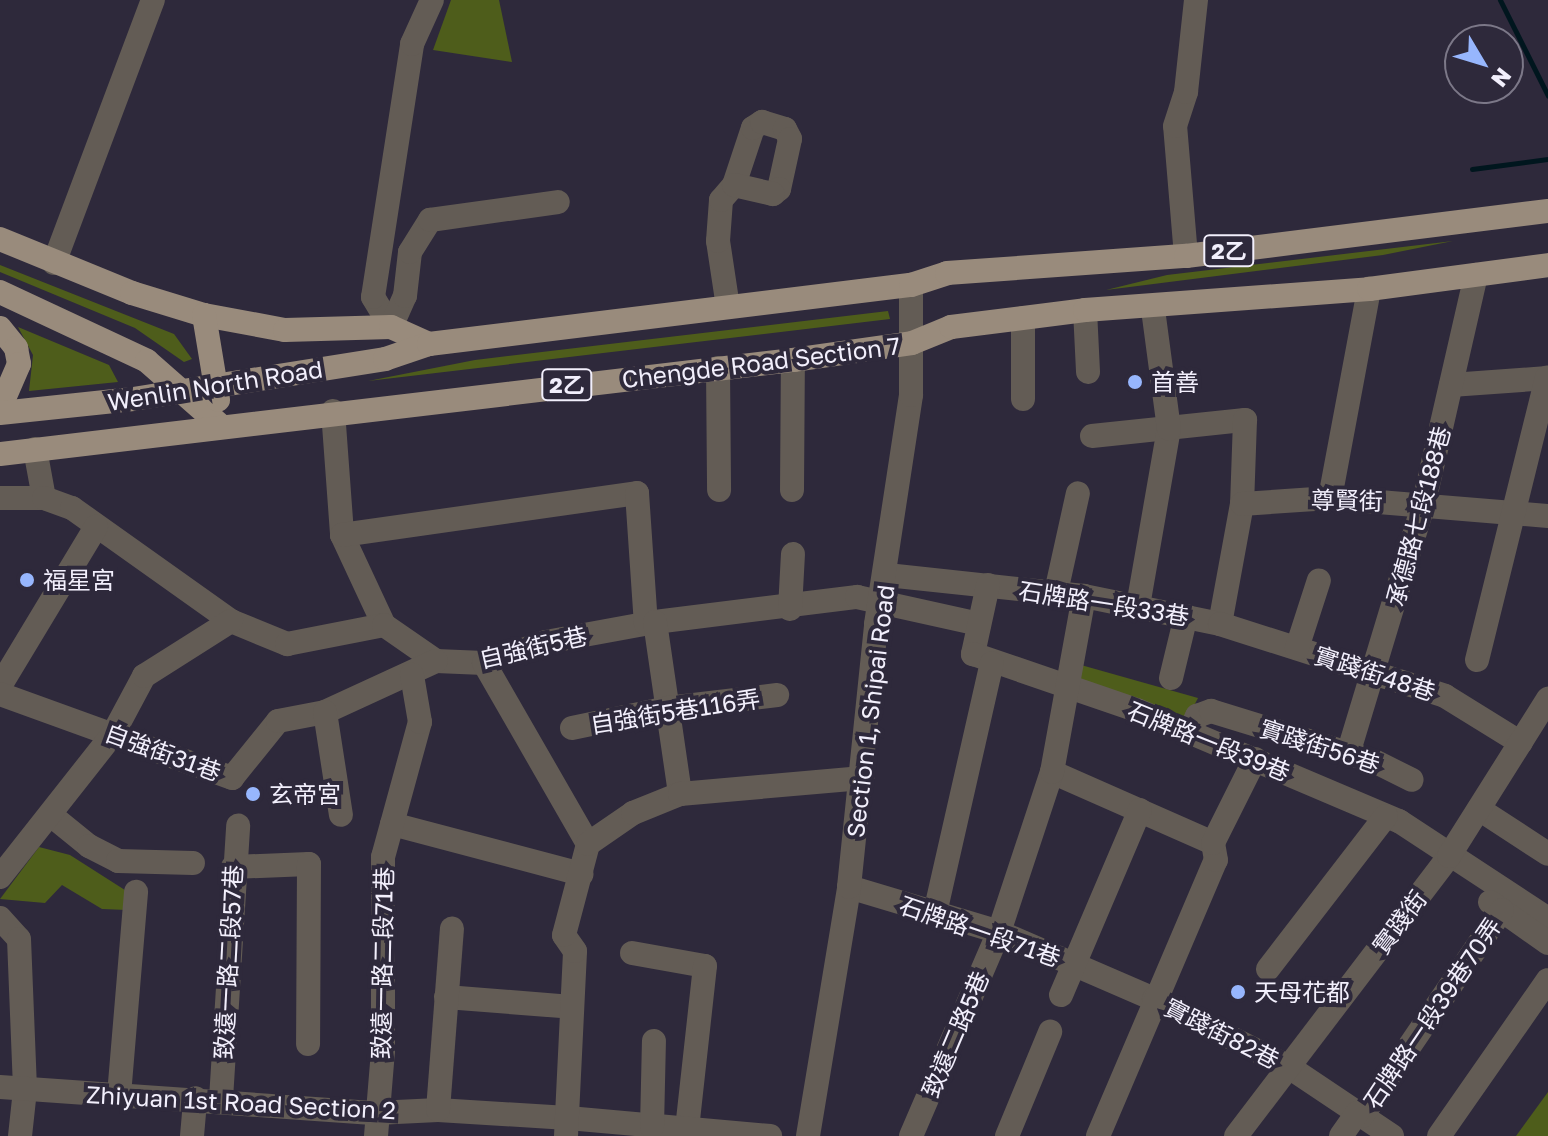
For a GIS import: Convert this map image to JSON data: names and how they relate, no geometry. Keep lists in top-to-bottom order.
{
  "streets": {
    "main road": ["2乙", "Chengde Road Section 7", "Wenlin North Road"],
    "street": [
      "尊賢街",
      "承德路七段188巷",
      "石牌路一段33巷",
      "自強街5巷",
      "實踐街48巷",
      "自強街5巷116弄",
      "Section 1, Shipai Road",
      "石牌路一段39巷",
      "實踐街56巷",
      "自強街31巷",
      "實踐街",
      "石牌路一段71巷",
      "致遠一路二段57巷",
      "致遠一路二段71巷",
      "石牌路一段39巷70弄",
      "實踐街82巷",
      "致遠二路5巷",
      "Zhiyuan 1st Road Section 2"
    ]
  },
  "crossings": [
    ["2乙", "Wenlin North Road"],
    ["2乙", "Section 1, Shipai Road"],
    ["Chengde Road Section 7", "Wenlin North Road"],
    ["Chengde Road Section 7", "承德路七段188巷"],
    ["Chengde Road Section 7", "Section 1, Shipai Road"],
    ["尊賢街", "承德路七段188巷"],
    ["承德路七段188巷", "實踐街48巷"],
    ["承德路七段188巷", "實踐街56巷"],
    ["石牌路一段33巷", "自強街5巷"],
    ["石牌路一段33巷", "實踐街48巷"],
    ["石牌路一段33巷", "Section 1, Shipai Road"],
    ["石牌路一段33巷", "致遠二路5巷"],
    ["自強街5巷", "Section 1, Shipai Road"],
    ["自強街5巷", "自強街31巷"],
    ["實踐街48巷", "實踐街"],
    ["Section 1, Shipai Road", "石牌路一段71巷"],
    ["石牌路一段39巷", "實踐街56巷"],
    ["石牌路一段39巷", "實踐街"],
    ["石牌路一段39巷", "致遠二路5巷"],
    ["自強街31巷", "致遠一路二段71巷"],
    ["實踐街", "實踐街82巷"],
    ["石牌路一段71巷", "實踐街82巷"],
    ["石牌路一段71巷", "致遠二路5巷"],
    ["致遠一路二段57巷", "Zhiyuan 1st Road Section 2"],
    ["致遠一路二段71巷", "Zhiyuan 1st Road Section 2"],
    ["石牌路一段39巷70弄", "實踐街82巷"]
  ],
  "places": [
    "首善",
    "福星宮",
    "玄帝宮",
    "天母花都"
  ],
  "north": "bottom right"
}
